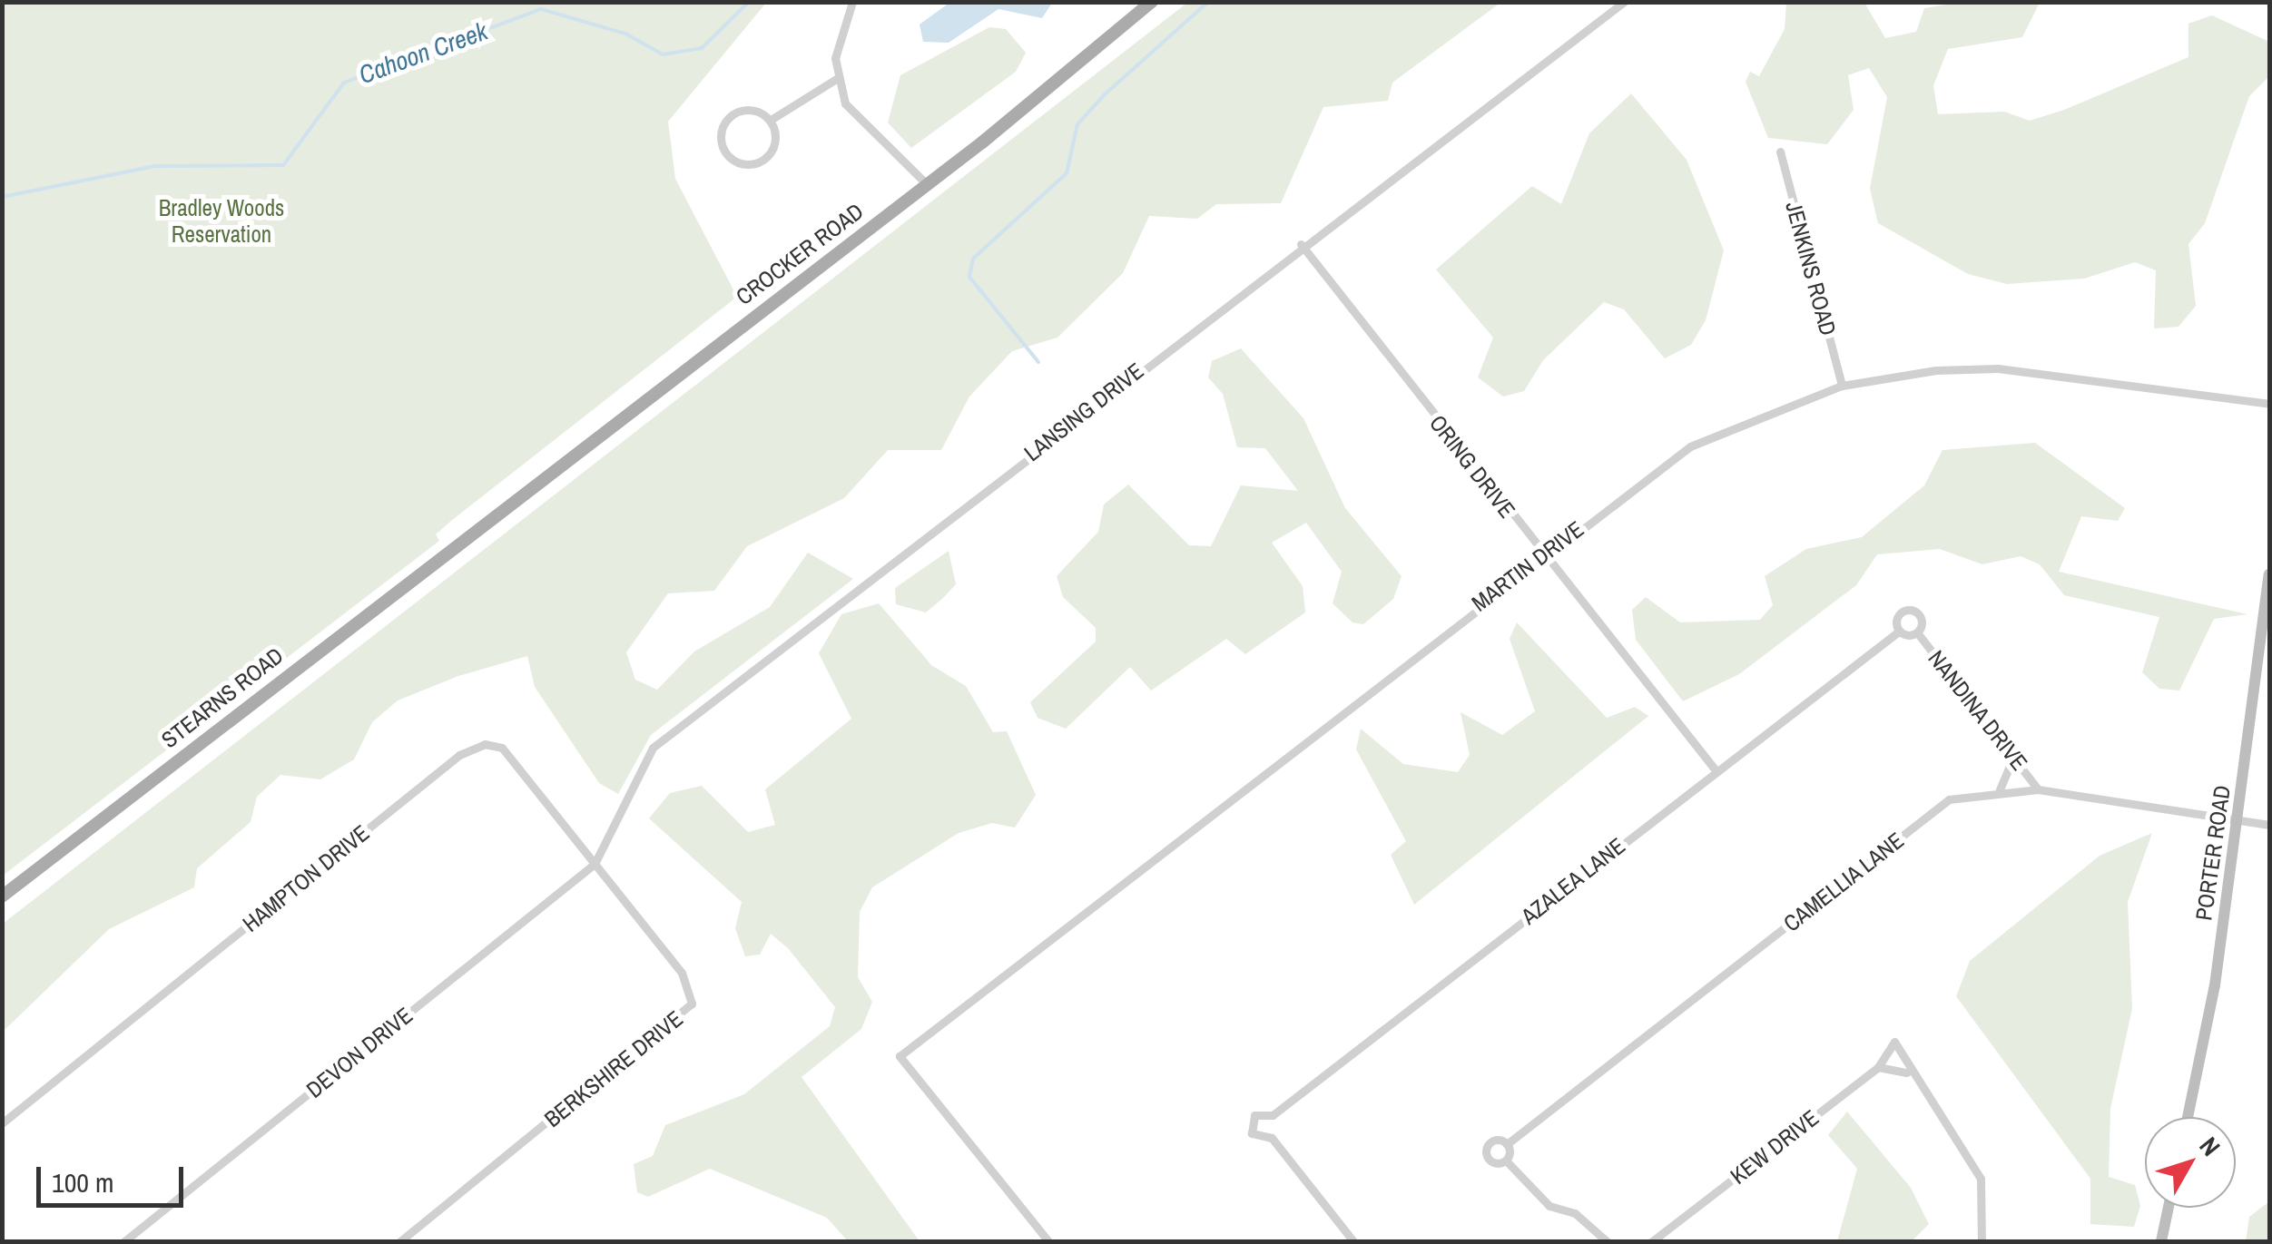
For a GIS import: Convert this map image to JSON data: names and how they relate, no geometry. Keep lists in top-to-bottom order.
{
  "streets": {
    "main road": ["CROCKER ROAD", "STEARNS ROAD", "PORTER ROAD"],
    "street": [
      "JENKINS ROAD",
      "LANSING DRIVE",
      "ORING DRIVE",
      "MARTIN DRIVE",
      "NANDINA DRIVE",
      "HAMPTON DRIVE",
      "AZALEA LANE",
      "CAMELLIA LANE",
      "DEVON DRIVE",
      "BERKSHIRE DRIVE",
      "KEW DRIVE"
    ]
  },
  "crossings": [
    ["CROCKER ROAD", "STEARNS ROAD"],
    ["JENKINS ROAD", "MARTIN DRIVE"],
    ["LANSING DRIVE", "ORING DRIVE"],
    ["LANSING DRIVE", "HAMPTON DRIVE"],
    ["LANSING DRIVE", "DEVON DRIVE"],
    ["LANSING DRIVE", "BERKSHIRE DRIVE"],
    ["ORING DRIVE", "MARTIN DRIVE"],
    ["ORING DRIVE", "AZALEA LANE"],
    ["NANDINA DRIVE", "AZALEA LANE"],
    ["NANDINA DRIVE", "CAMELLIA LANE"],
    ["PORTER ROAD", "CAMELLIA LANE"],
    ["HAMPTON DRIVE", "DEVON DRIVE"],
    ["HAMPTON DRIVE", "BERKSHIRE DRIVE"],
    ["DEVON DRIVE", "BERKSHIRE DRIVE"]
  ],
  "water": ["Cahoon Creek"],
  "parks": ["Bradley Woods Reservation"],
  "scale_bar": "100 m",
  "north": "top right"
}
